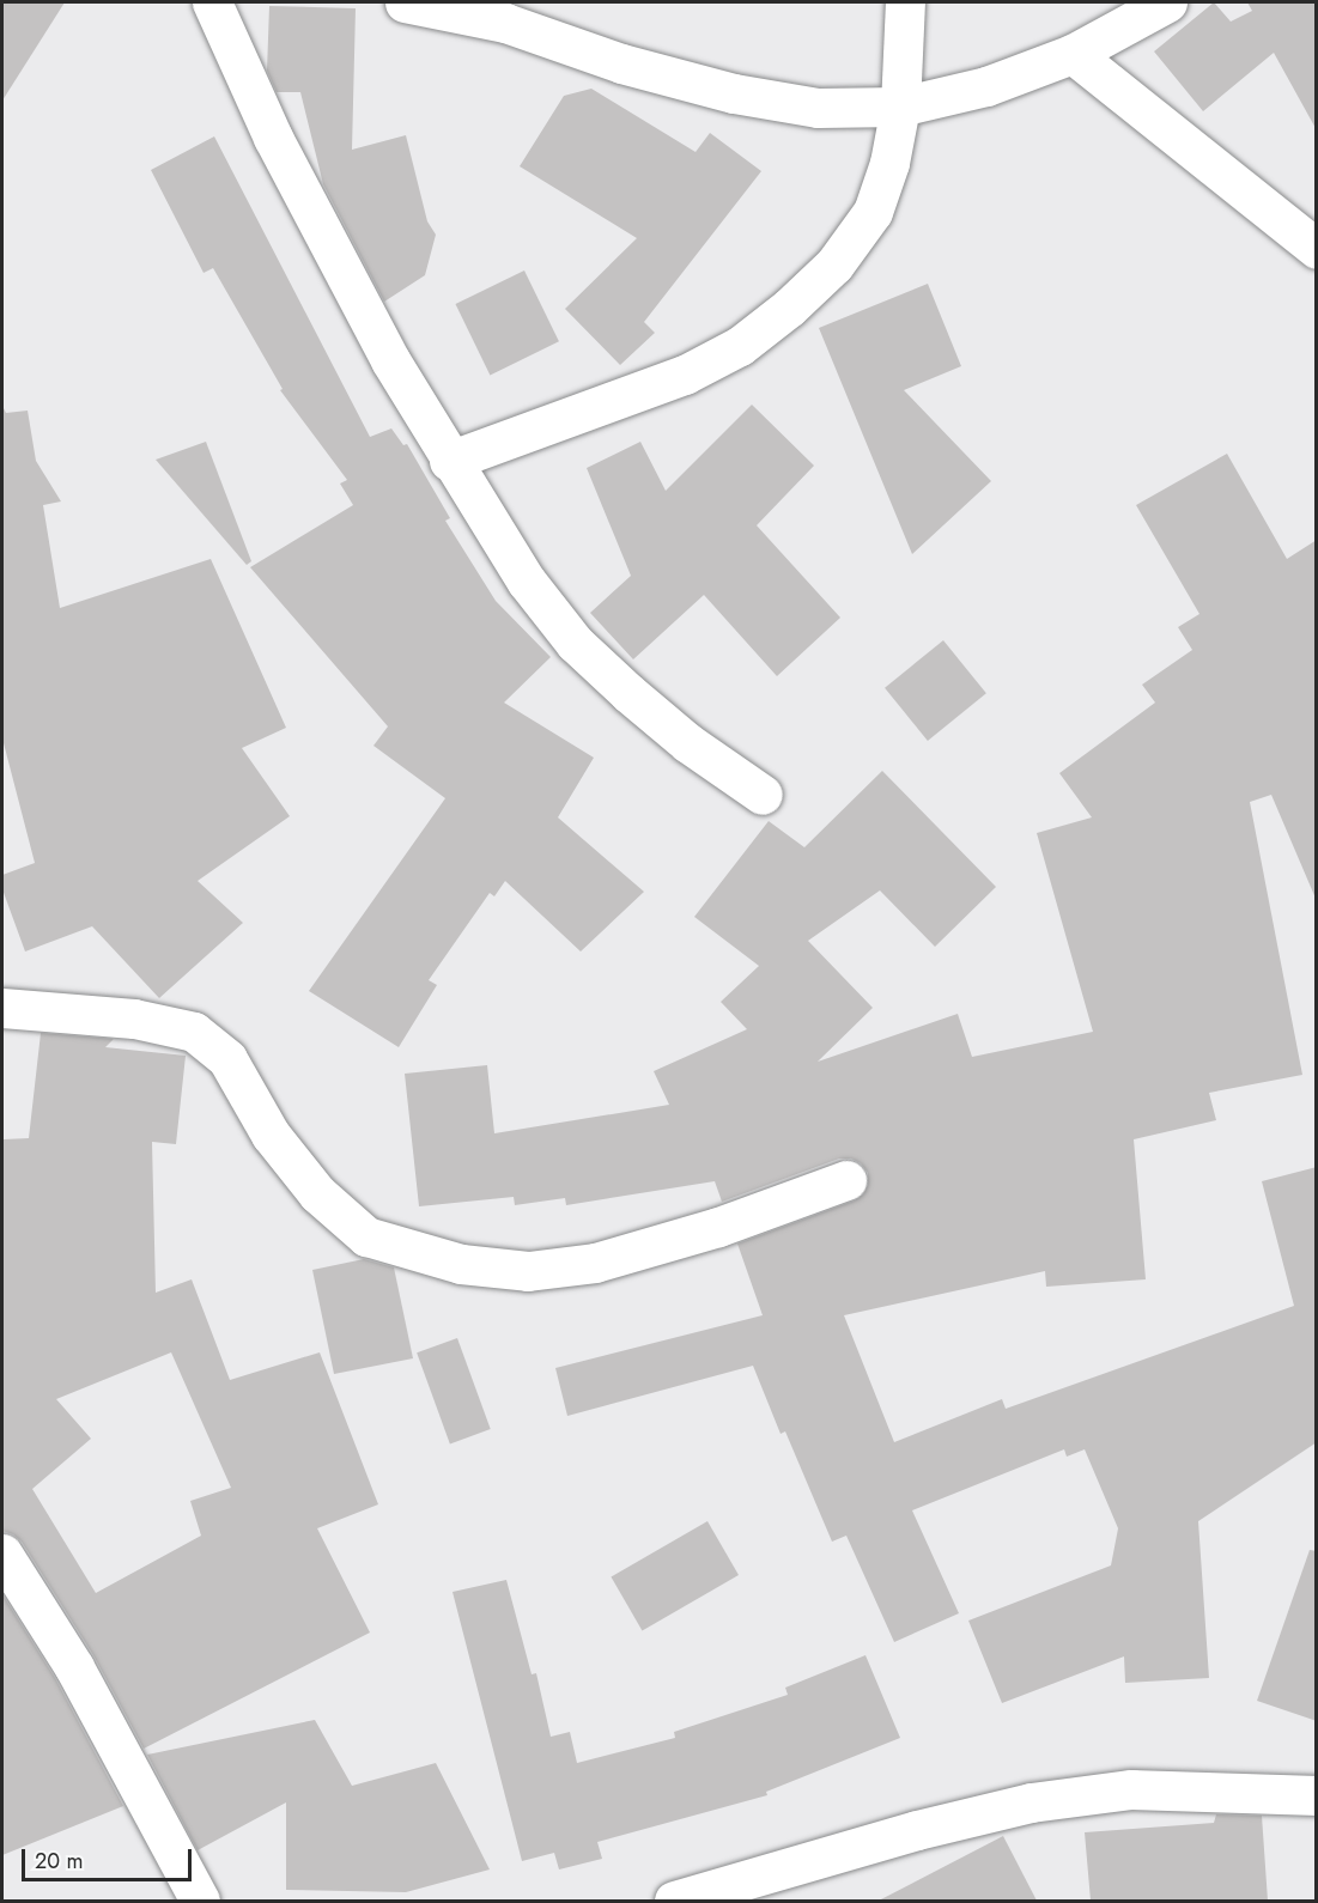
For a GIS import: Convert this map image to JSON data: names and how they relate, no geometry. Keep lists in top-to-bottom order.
{
  "scale_bar": "20 m"
}
